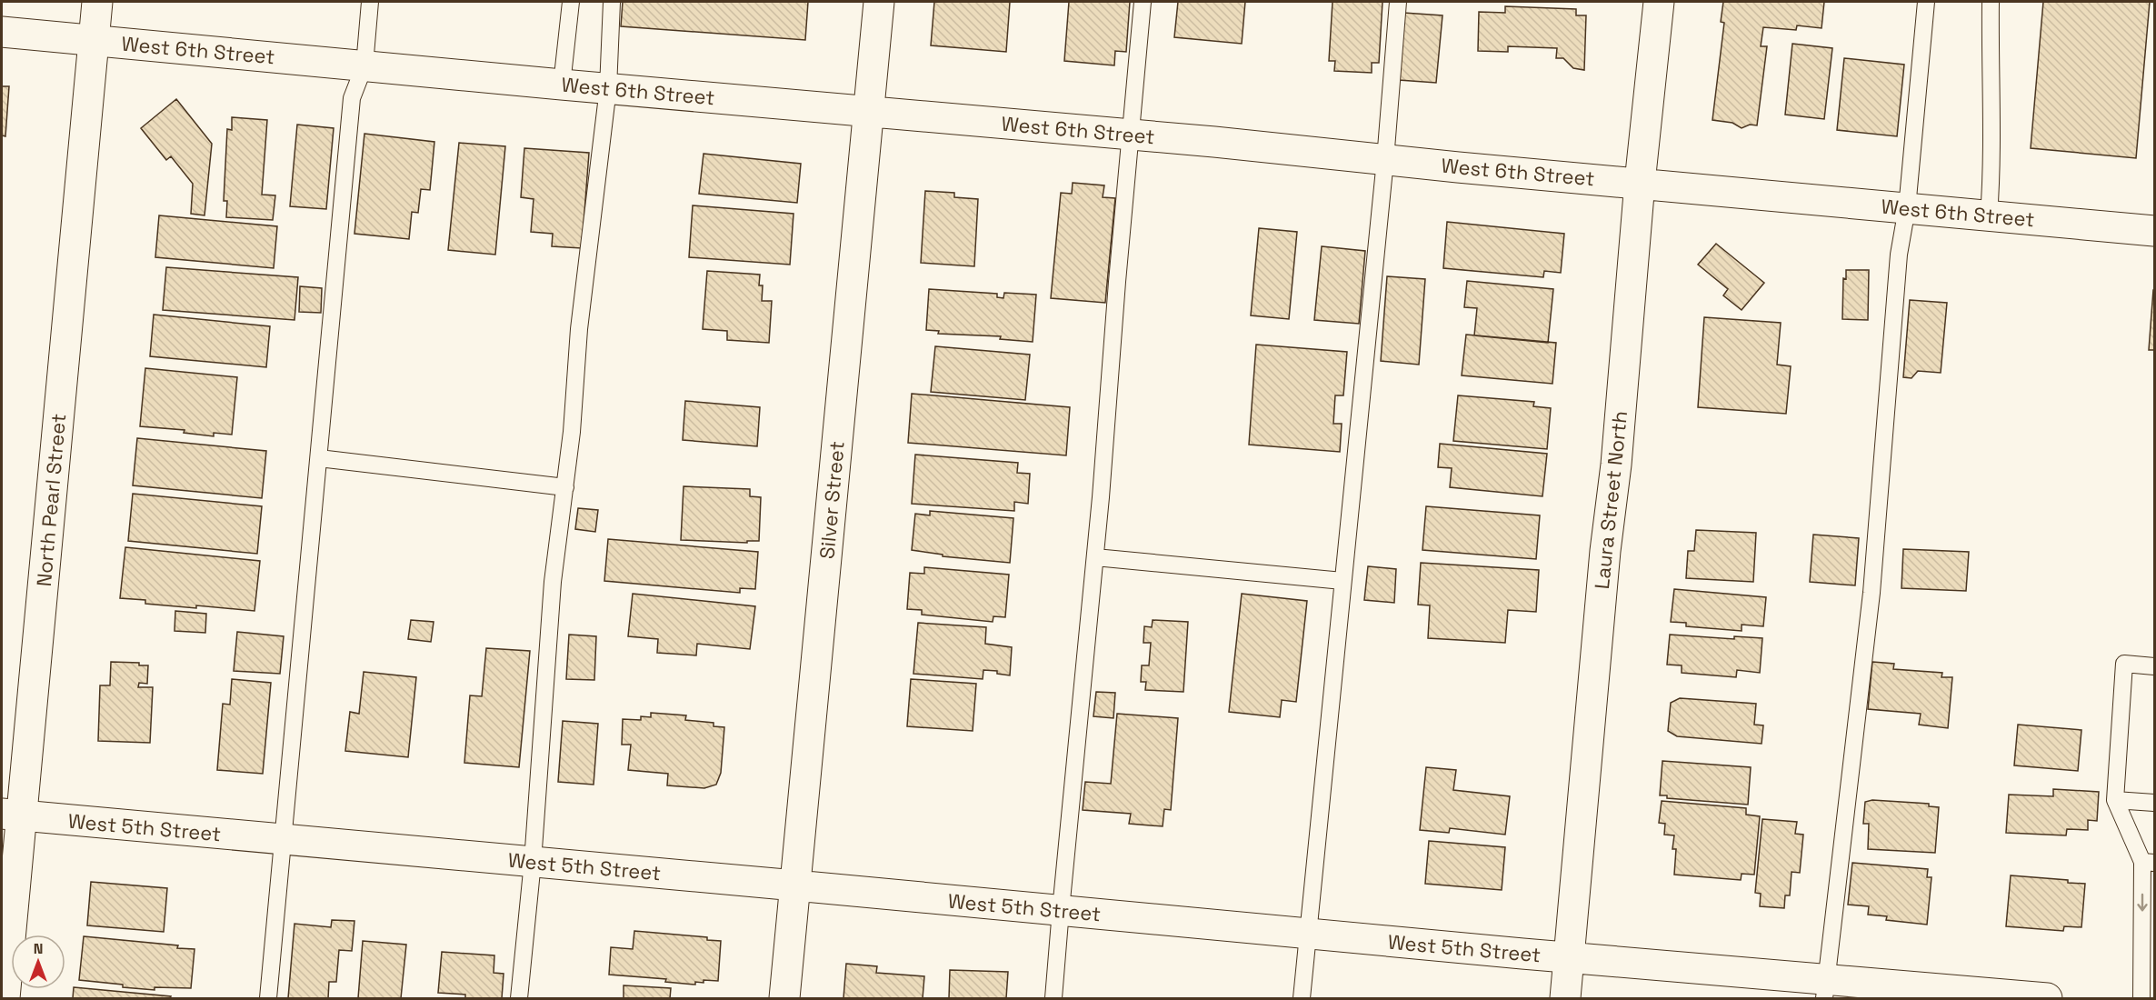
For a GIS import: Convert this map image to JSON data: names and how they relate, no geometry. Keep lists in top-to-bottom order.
{
  "streets": {
    "street": [
      "West 6th Street",
      "North Pearl Street",
      "Silver Street",
      "Laura Street North",
      "West 5th Street"
    ]
  },
  "crossings": [
    ["West 6th Street", "North Pearl Street"],
    ["West 6th Street", "Silver Street"],
    ["West 6th Street", "Laura Street North"],
    ["North Pearl Street", "West 5th Street"],
    ["Silver Street", "West 5th Street"],
    ["Laura Street North", "West 5th Street"]
  ],
  "north": "top"
}
